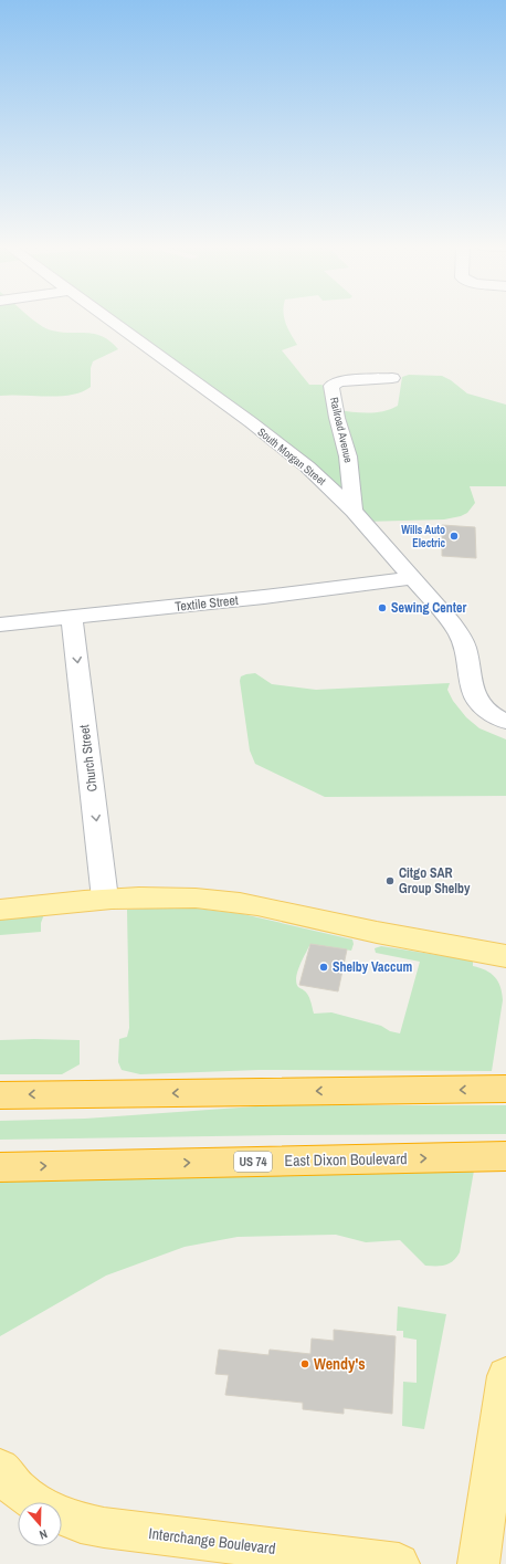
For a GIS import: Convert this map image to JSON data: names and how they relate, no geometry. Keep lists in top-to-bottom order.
{
  "streets": {
    "highway": ["East Dixon Boulevard", "US 74"],
    "main road": ["Interchange Boulevard"],
    "street": [
      "Railroad Avenue",
      "South Morgan Street",
      "Textile Street",
      "Church Street"
    ]
  },
  "crossings": [
    ["Railroad Avenue", "South Morgan Street"],
    ["South Morgan Street", "Textile Street"],
    ["Textile Street", "Church Street"]
  ],
  "one_way": ["Church Street"],
  "places": [
    "Wills Auto Electric",
    "Sewing Center",
    "Citgo SAR Group Shelby",
    "Shelby Vaccum",
    "Wendy's"
  ],
  "north": "bottom"
}
